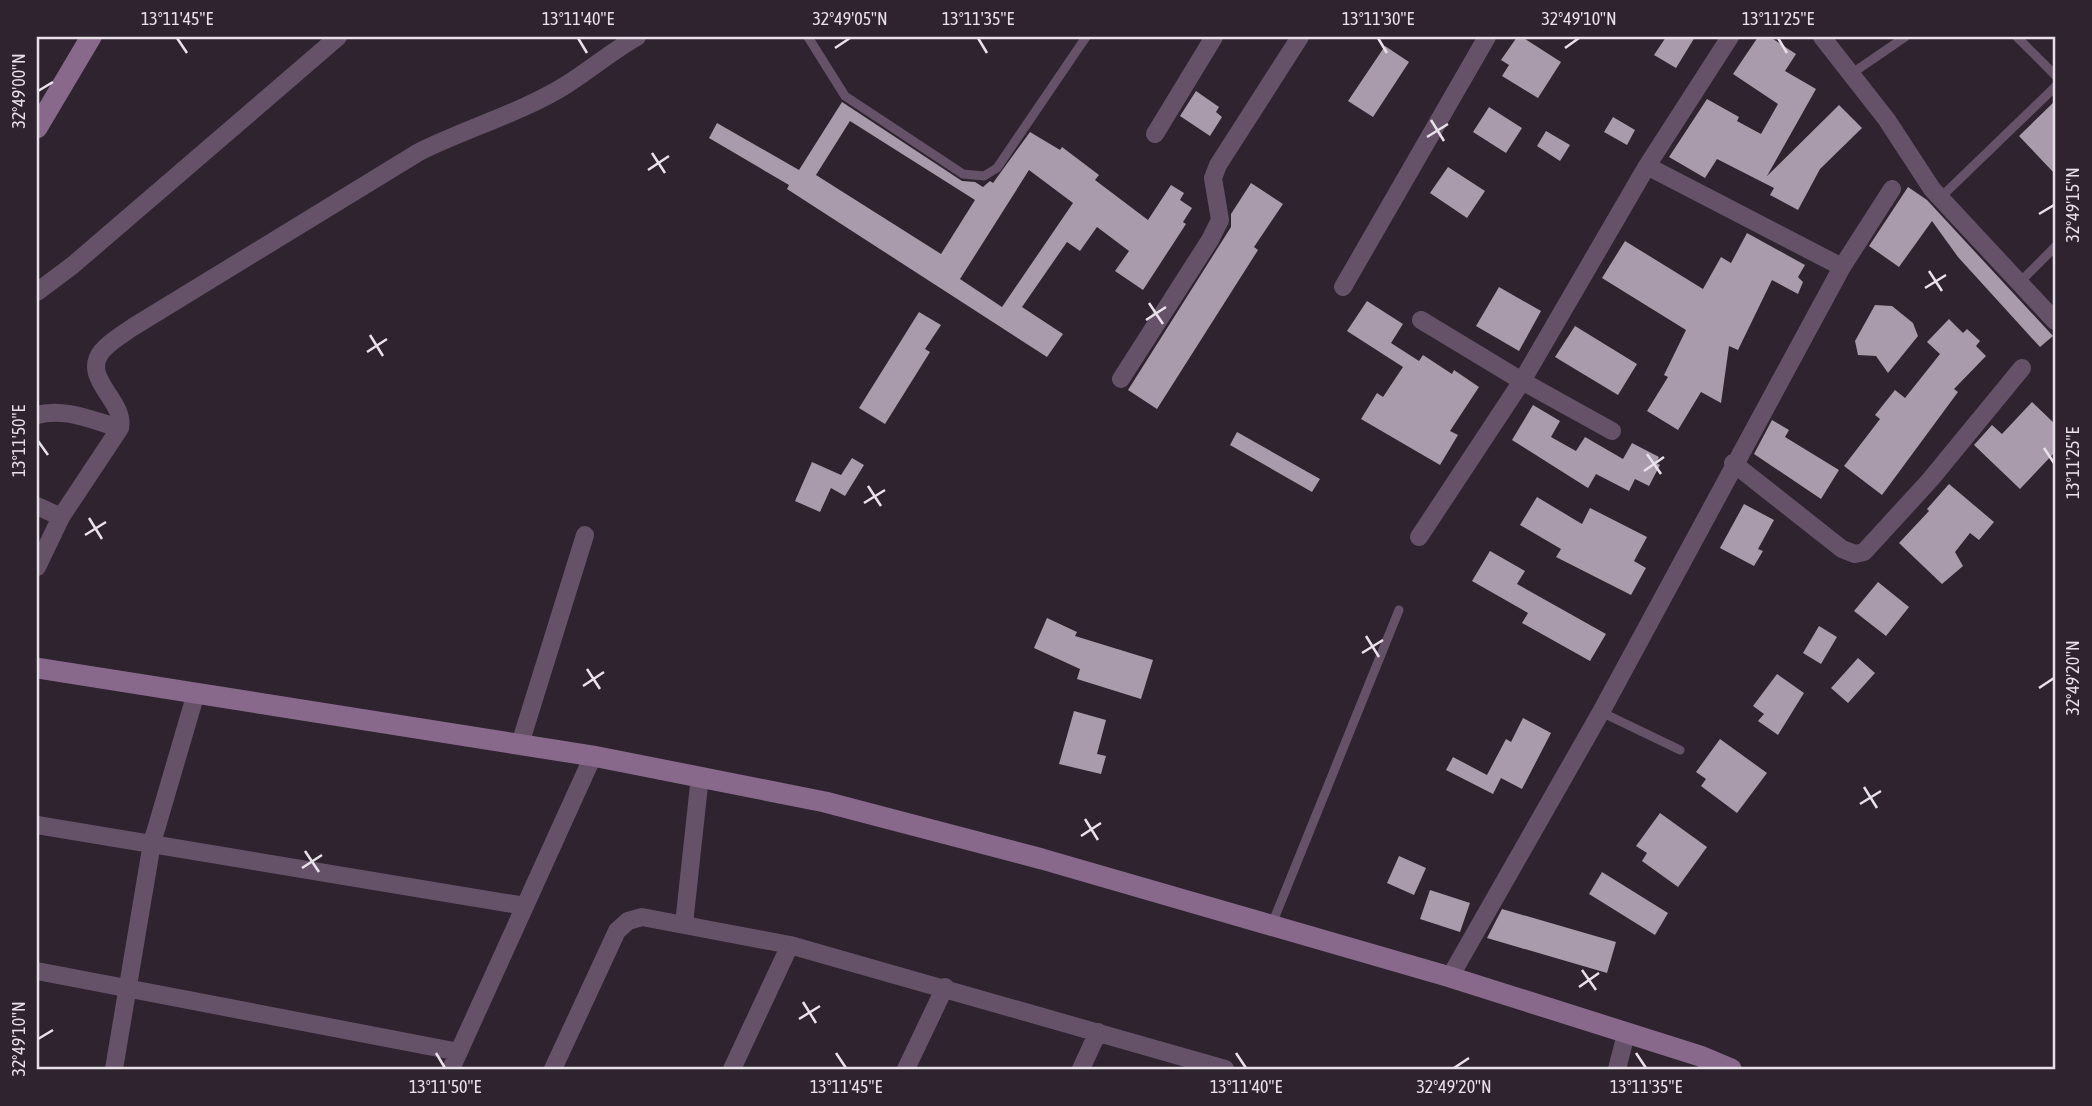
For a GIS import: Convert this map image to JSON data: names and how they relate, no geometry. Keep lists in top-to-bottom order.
{
  "coordinates": [
    "13°11'45\"E",
    "13°11'40\"E",
    "32°49'05\"N",
    "13°11'35\"E",
    "13°11'30\"E",
    "32°49'10\"N",
    "13°11'25\"E",
    "32°49'00\"N",
    "32°49'15\"N",
    "13°11'50\"E",
    "32°49'20\"N"
  ]
}
